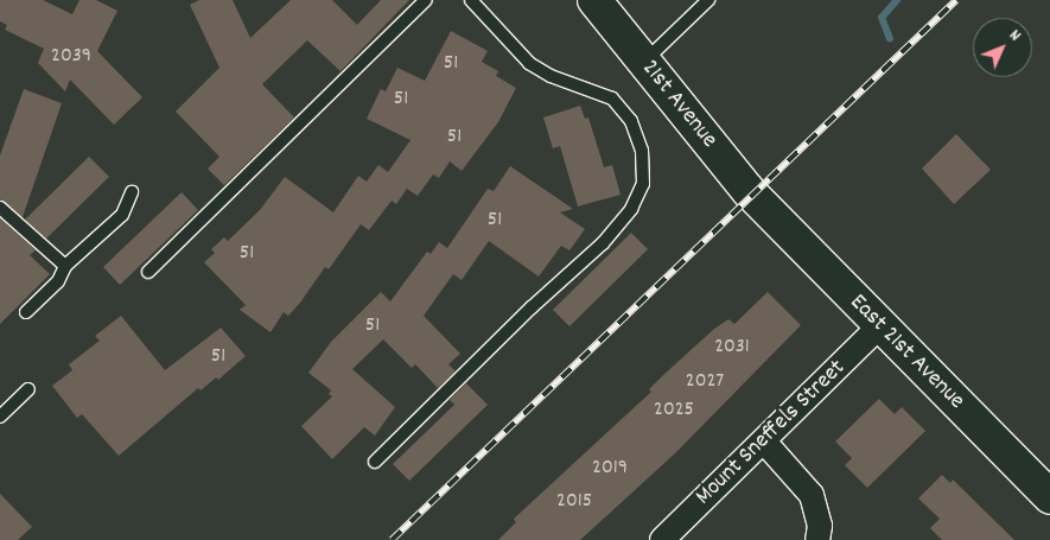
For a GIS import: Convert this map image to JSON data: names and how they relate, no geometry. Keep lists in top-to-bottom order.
{
  "streets": {
    "street": ["21st Avenue", "East 21st Avenue", "Mount Sneffels Street"]
  },
  "crossings": [
    ["21st Avenue", "East 21st Avenue"],
    ["East 21st Avenue", "Mount Sneffels Street"]
  ],
  "house_numbers": [
    "2039",
    "51",
    "51",
    "51",
    "51",
    "51",
    "51",
    "2031",
    "51",
    "2027",
    "2025",
    "2019",
    "2015"
  ],
  "north": "top right"
}
